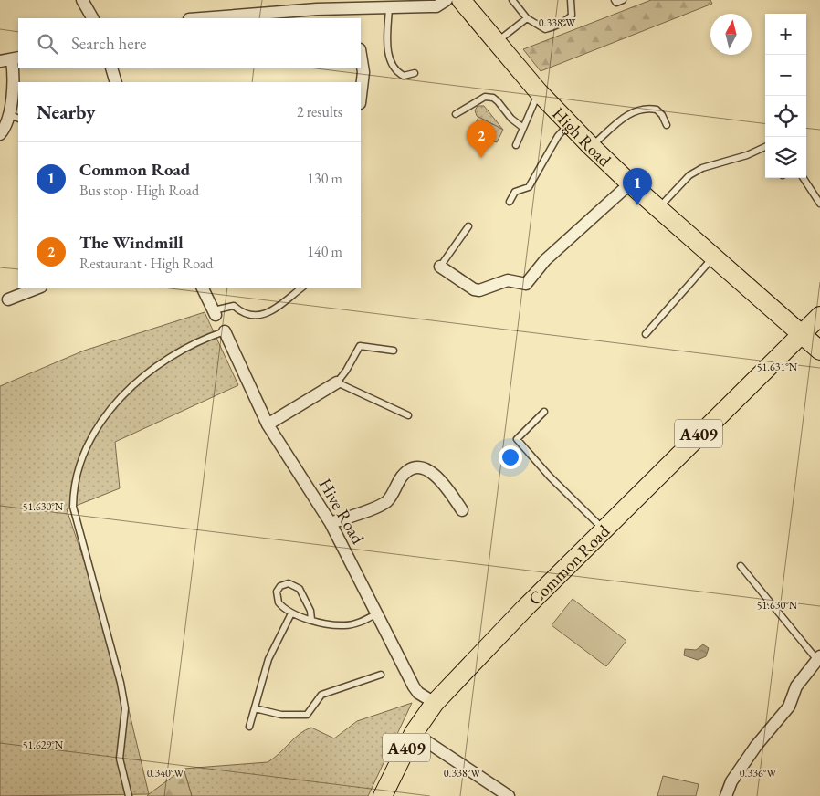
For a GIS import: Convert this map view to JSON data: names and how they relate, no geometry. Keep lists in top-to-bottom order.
{
  "streets": {
    "main road": ["High Road", "A409", "Common Road"],
    "street": ["Hive Road"]
  },
  "crossings": [
    ["High Road", "A409"],
    ["High Road", "Common Road"],
    ["A409", "Common Road"],
    ["Hive Road", "Common Road"]
  ],
  "north": "top",
  "page": {
    "map_buttons": ["+", "−"],
    "search": "Search here",
    "heading": ["Nearby", "2 results"],
    "pins": ["2", "1"],
    "list": [
      {
        "mark": "1",
        "name": "Common Road",
        "note": "Bus stop · High Road",
        "value": "130 m"
      },
      {
        "mark": "2",
        "name": "The Windmill",
        "note": "Restaurant · High Road",
        "value": "140 m"
      }
    ]
  },
  "coordinates": [
    "0.338°W",
    "51.631°N",
    "51.630°N",
    "51.629°N",
    "0.340°W",
    "0.336°W"
  ]
}
